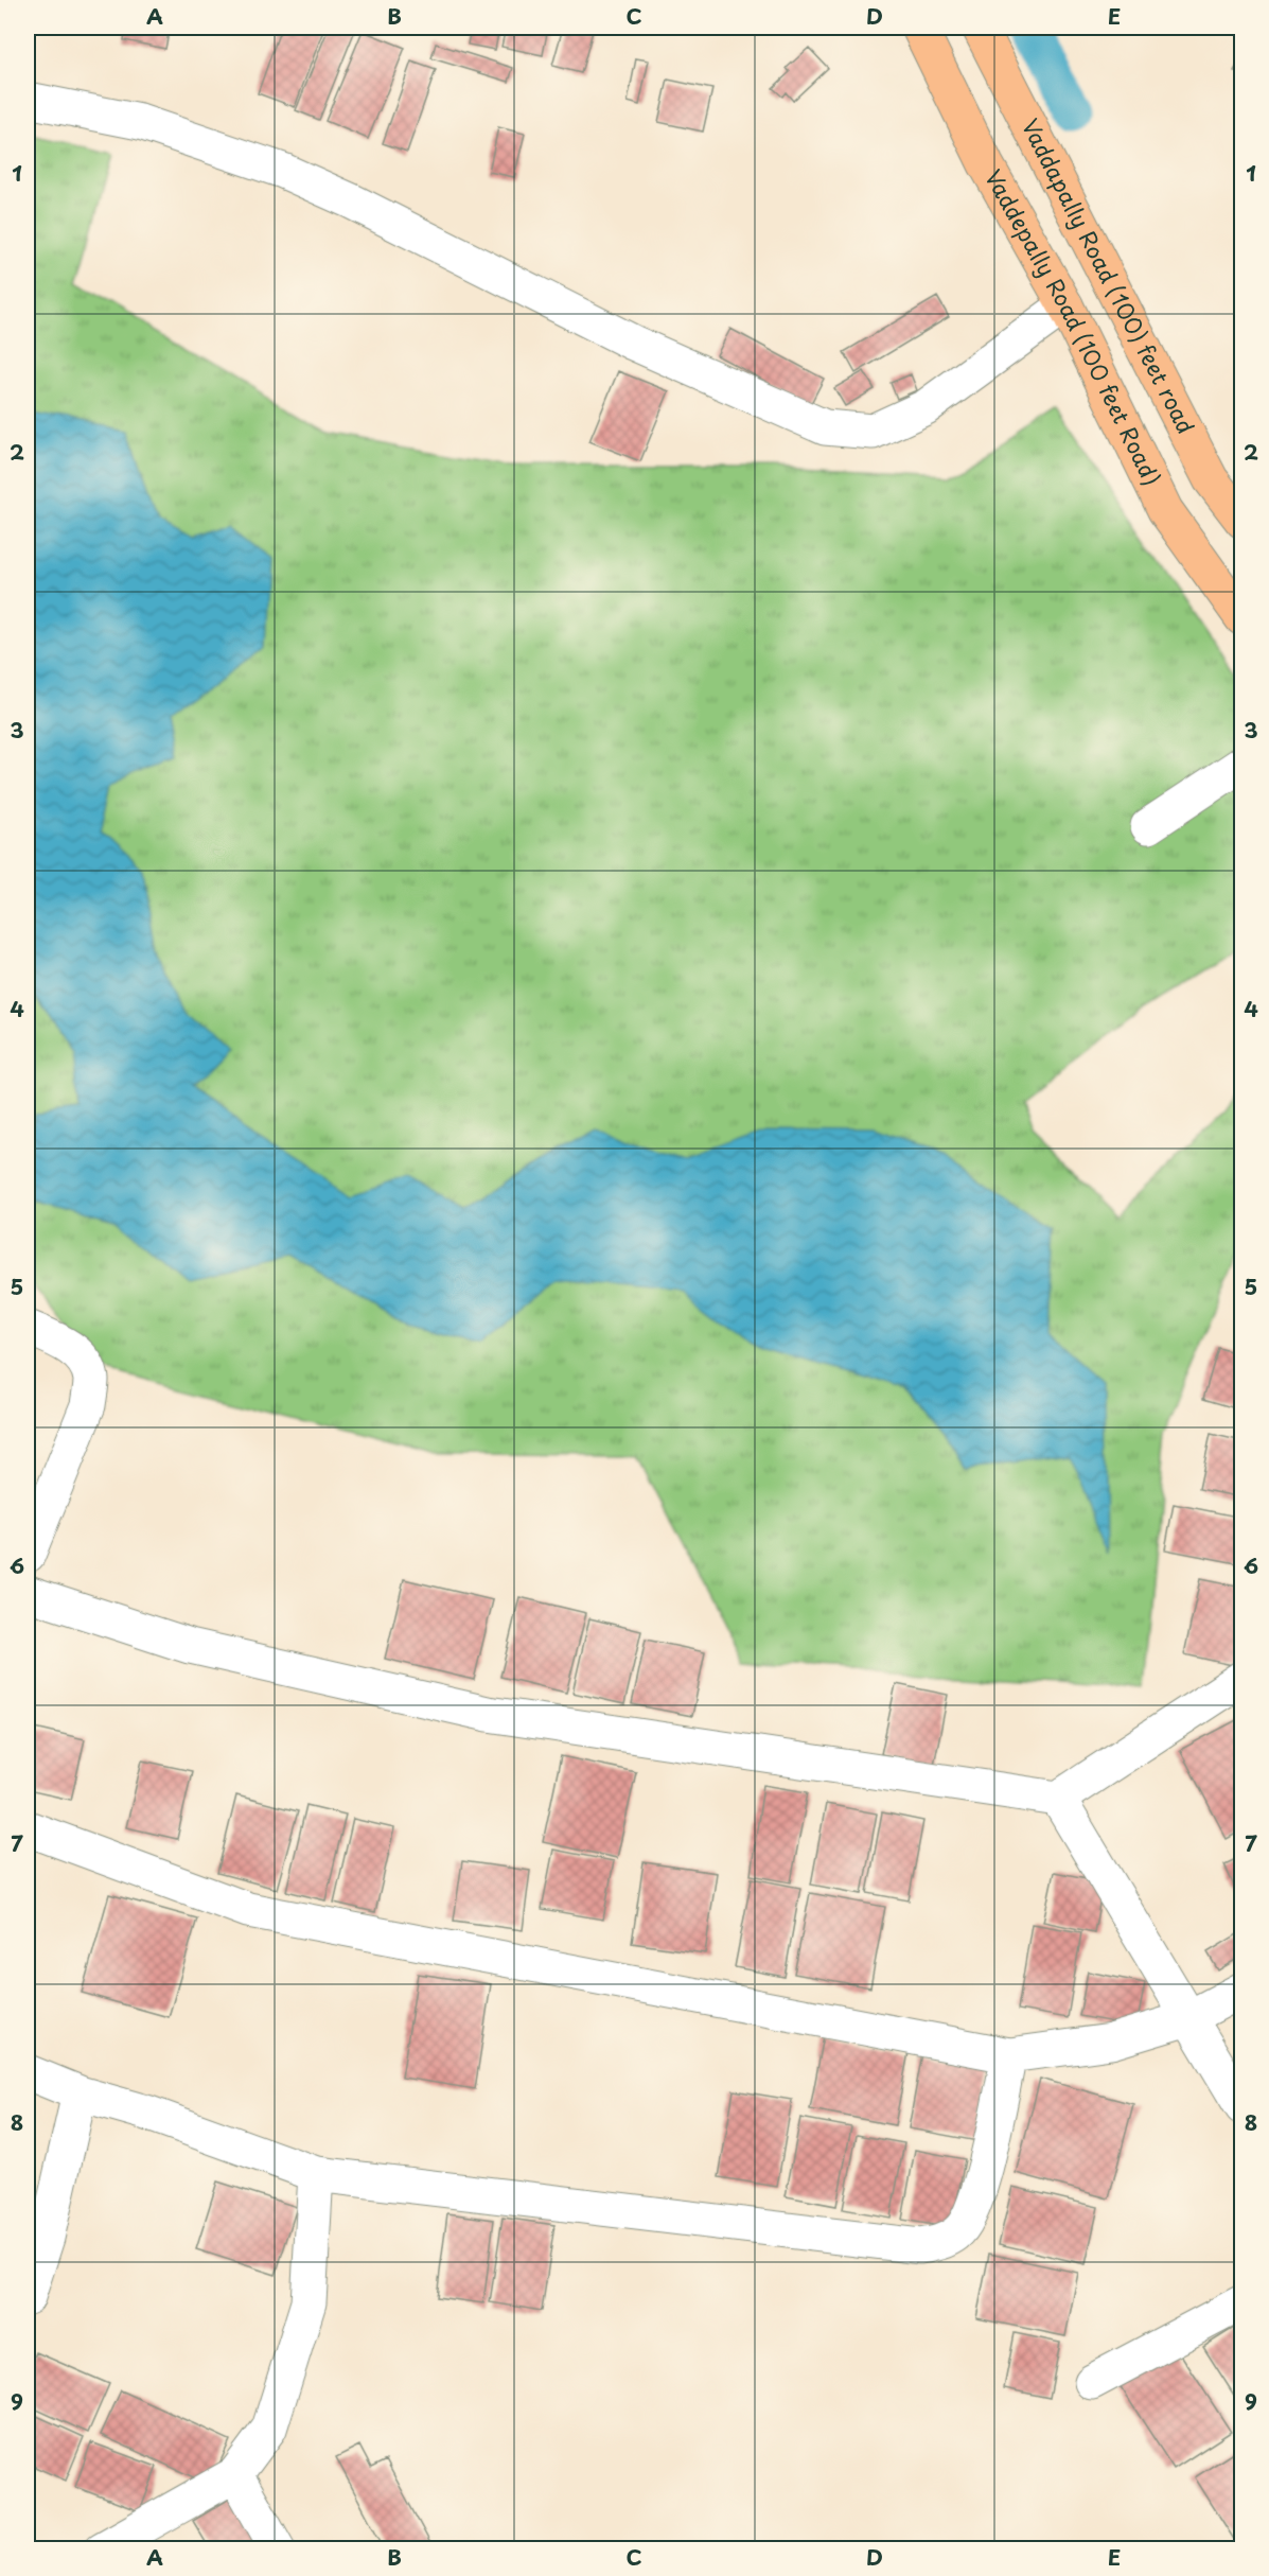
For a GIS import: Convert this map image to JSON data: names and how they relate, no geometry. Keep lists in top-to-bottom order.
{
  "streets": {
    "main road": ["Vaddapally Road (100) feet road", "Vaddepally Road (100 feet Road)"]
  },
  "grid": {
    "columns": [
      "A",
      "B",
      "C",
      "D",
      "E"
    ],
    "rows": [
      "1",
      "2",
      "3",
      "4",
      "5",
      "6",
      "7",
      "8",
      "9"
    ]
  }
}
